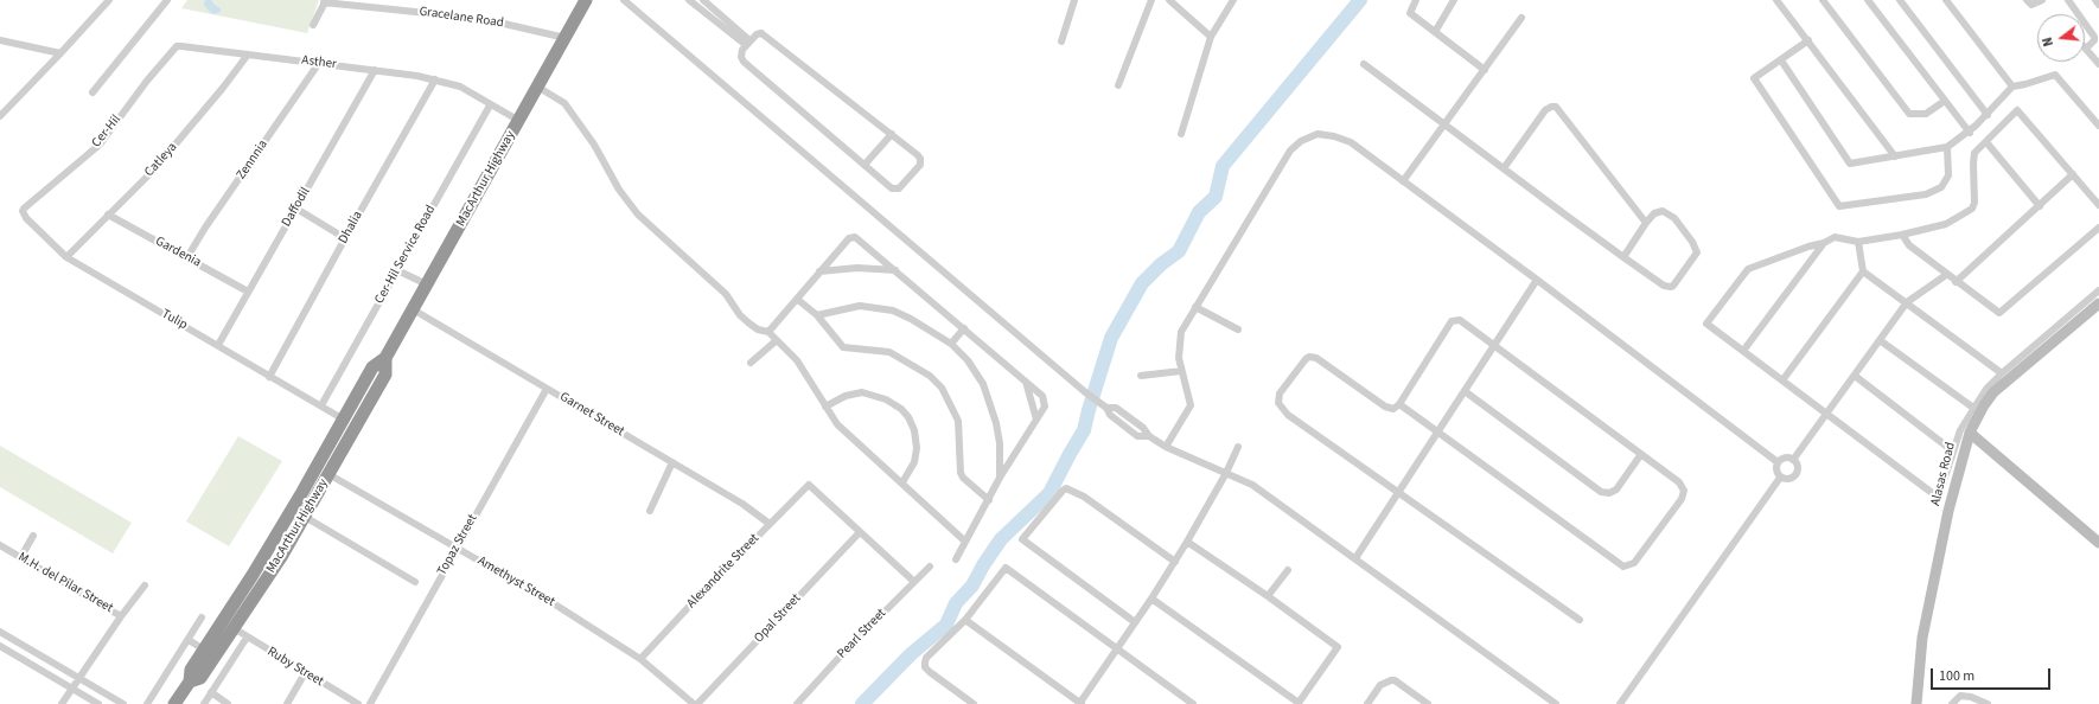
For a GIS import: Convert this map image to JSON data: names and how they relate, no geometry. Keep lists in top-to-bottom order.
{
  "streets": {
    "highway": ["MacArthur Highway"],
    "street": [
      "Gracelane Road",
      "Asther",
      "Cer-Hil",
      "Catleya",
      "Zennnia",
      "Daffodil",
      "Dhalia",
      "Gardenia",
      "Cer-Hil Service Road",
      "Tulip",
      "Garnet Street",
      "Alasas Road",
      "Topaz Street",
      "Alexandrite Street",
      "Amethyst Street",
      "M.H. del Pilar Street",
      "Opal Street",
      "Pearl Street",
      "Ruby Street"
    ]
  },
  "crossings": [
    ["Gracelane Road", "MacArthur Highway"],
    ["Asther", "Cer-Hil"],
    ["Asther", "Catleya"],
    ["Asther", "Zennnia"],
    ["Asther", "MacArthur Highway"],
    ["Asther", "Daffodil"],
    ["Asther", "Dhalia"],
    ["Asther", "Cer-Hil Service Road"],
    ["Cer-Hil", "Tulip"],
    ["Catleya", "Gardenia"],
    ["Catleya", "Tulip"],
    ["Zennnia", "Gardenia"],
    ["MacArthur Highway", "Tulip"],
    ["MacArthur Highway", "Garnet Street"],
    ["MacArthur Highway", "Amethyst Street"],
    ["MacArthur Highway", "Ruby Street"],
    ["Daffodil", "Gardenia"],
    ["Daffodil", "Tulip"],
    ["Dhalia", "Tulip"],
    ["Cer-Hil Service Road", "Tulip"],
    ["Garnet Street", "Topaz Street"],
    ["Garnet Street", "Alexandrite Street"],
    ["Topaz Street", "Amethyst Street"],
    ["Alexandrite Street", "Amethyst Street"],
    ["Alexandrite Street", "Opal Street"],
    ["Amethyst Street", "Opal Street"]
  ],
  "scale_bar": "100 m",
  "north": "left"
}
